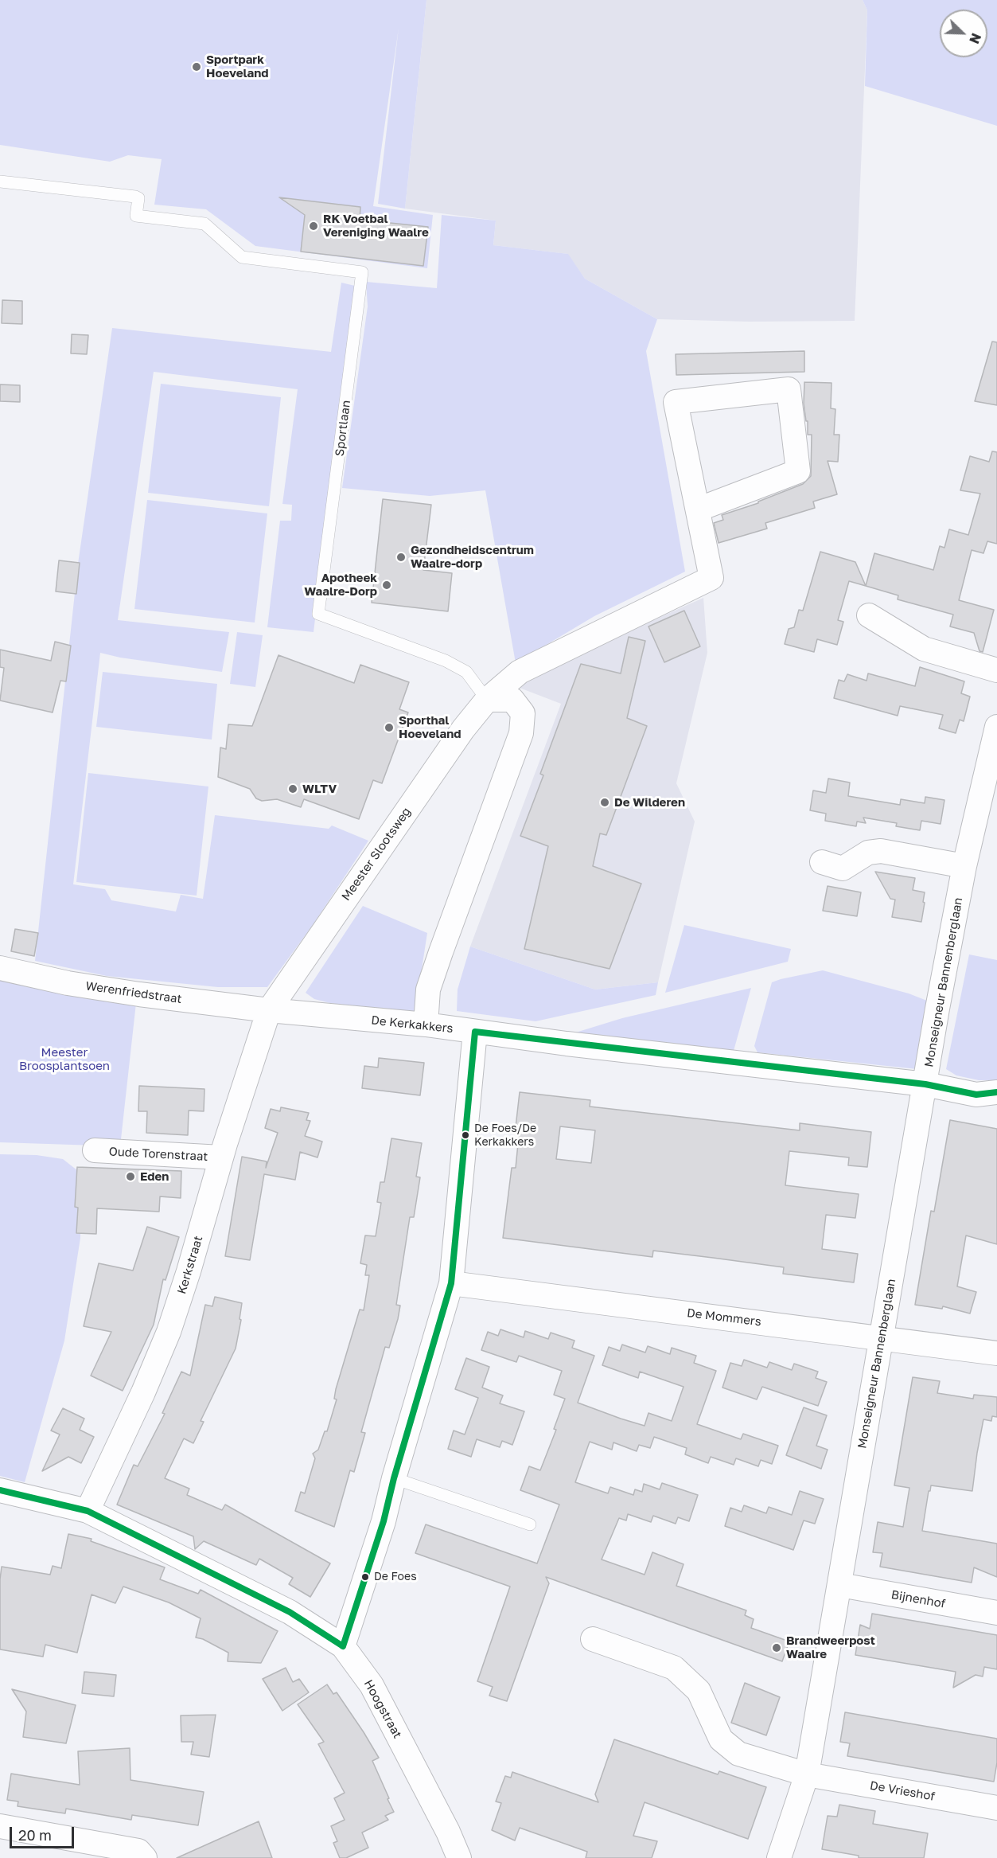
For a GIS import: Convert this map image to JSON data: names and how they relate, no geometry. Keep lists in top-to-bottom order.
{
  "streets": {
    "street": [
      "Meester Slootsweg",
      "Monseigneur Bannenberglaan",
      "Werenfriedstraat",
      "De Kerkakkers",
      "Oude Torenstraat",
      "Kerkstraat",
      "De Mommers",
      "Bijnenhof",
      "Hoogstraat",
      "De Vrieshof"
    ],
    "lane": ["Sportlaan"]
  },
  "crossings": [
    ["Sportlaan", "Meester Slootsweg"],
    ["Meester Slootsweg", "Werenfriedstraat"],
    ["Meester Slootsweg", "De Kerkakkers"],
    ["Meester Slootsweg", "Kerkstraat"],
    ["Monseigneur Bannenberglaan", "De Kerkakkers"],
    ["Monseigneur Bannenberglaan", "De Mommers"],
    ["Monseigneur Bannenberglaan", "Bijnenhof"],
    ["Monseigneur Bannenberglaan", "De Vrieshof"],
    ["Werenfriedstraat", "De Kerkakkers"],
    ["Werenfriedstraat", "Kerkstraat"],
    ["De Kerkakkers", "Kerkstraat"],
    ["Oude Torenstraat", "Kerkstraat"],
    ["Kerkstraat", "Hoogstraat"]
  ],
  "parks": ["Meester Broosplantsoen"],
  "places": [
    "Sportpark Hoeveland",
    "RK Voetbal Vereniging Waalre",
    "Gezondheidscentrum Waalre-dorp",
    "Apotheek Waalre-Dorp",
    "Sporthal Hoeveland",
    "WLTV",
    "De Wilderen",
    "De Foes/De Kerkakkers",
    "Eden",
    "De Foes",
    "Brandweerpost Waalre"
  ],
  "scale_bar": "20 m",
  "north": "bottom right"
}
